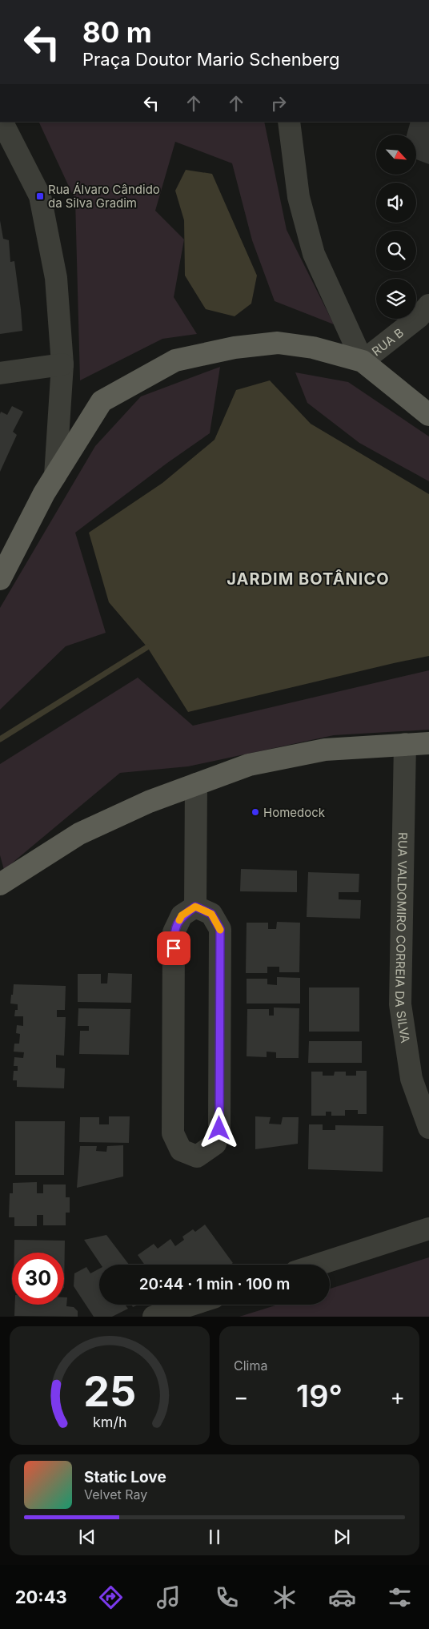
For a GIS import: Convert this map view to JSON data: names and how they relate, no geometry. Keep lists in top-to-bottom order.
{
  "streets": {
    "street": ["RUA B", "RUA VALDOMIRO CORREIA DA SILVA"]
  },
  "districts": ["JARDIM BOTÂNICO"],
  "places": {
    "transit": ["Rua Álvaro Cândido da Silva Gradim"],
    "other": ["Homedock"]
  },
  "north": "bottom right",
  "page": {
    "turn": ["80 m", "Praça Doutor Mario Schenberg"],
    "limit": "30",
    "trip": "20:44 · 1 min · 100 m",
    "tile": "Clima",
    "heat": ["−", "19°", "+"],
    "song": ["Static Love", "Velvet Ray"],
    "tabs": "20:43",
    "gauge": ["25", "km/h"]
  }
}
